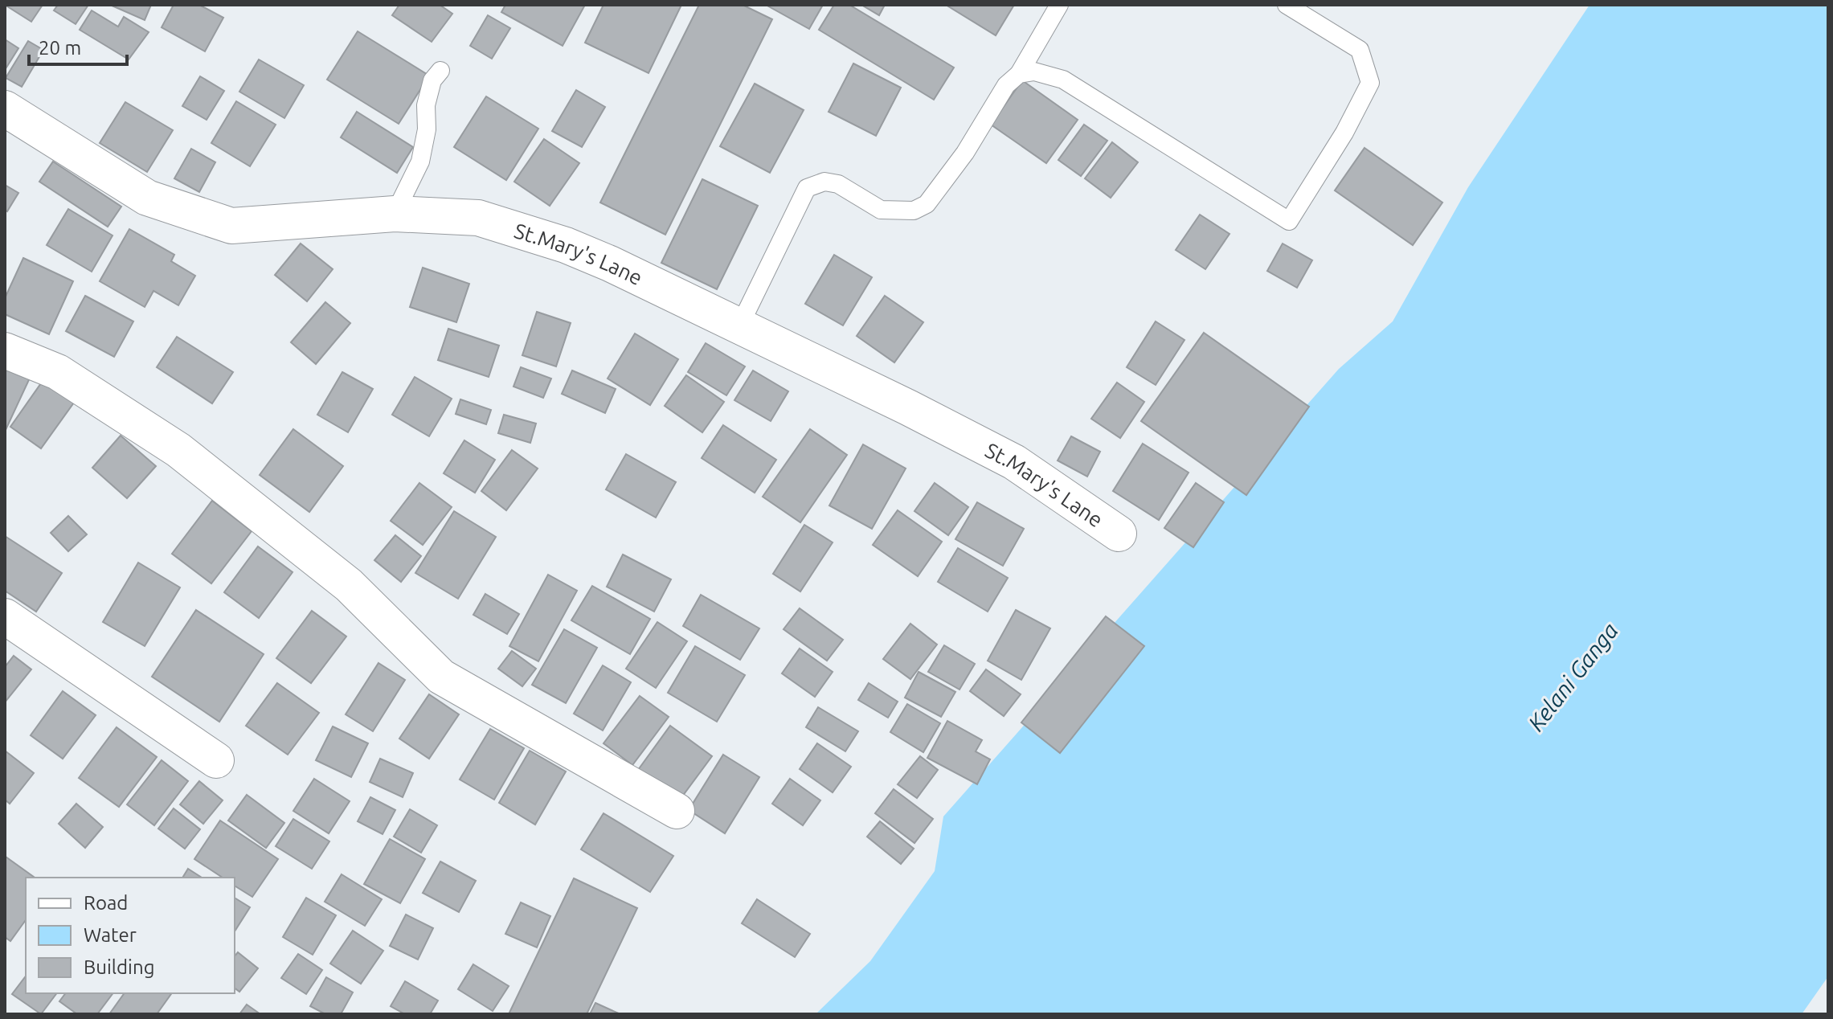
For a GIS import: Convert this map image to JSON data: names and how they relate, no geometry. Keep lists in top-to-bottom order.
{
  "streets": {
    "street": ["St.Mary's Lane"]
  },
  "water": ["Kelani Ganga"],
  "legend": ["Road", "Water", "Building"],
  "scale_bar": "20 m"
}
